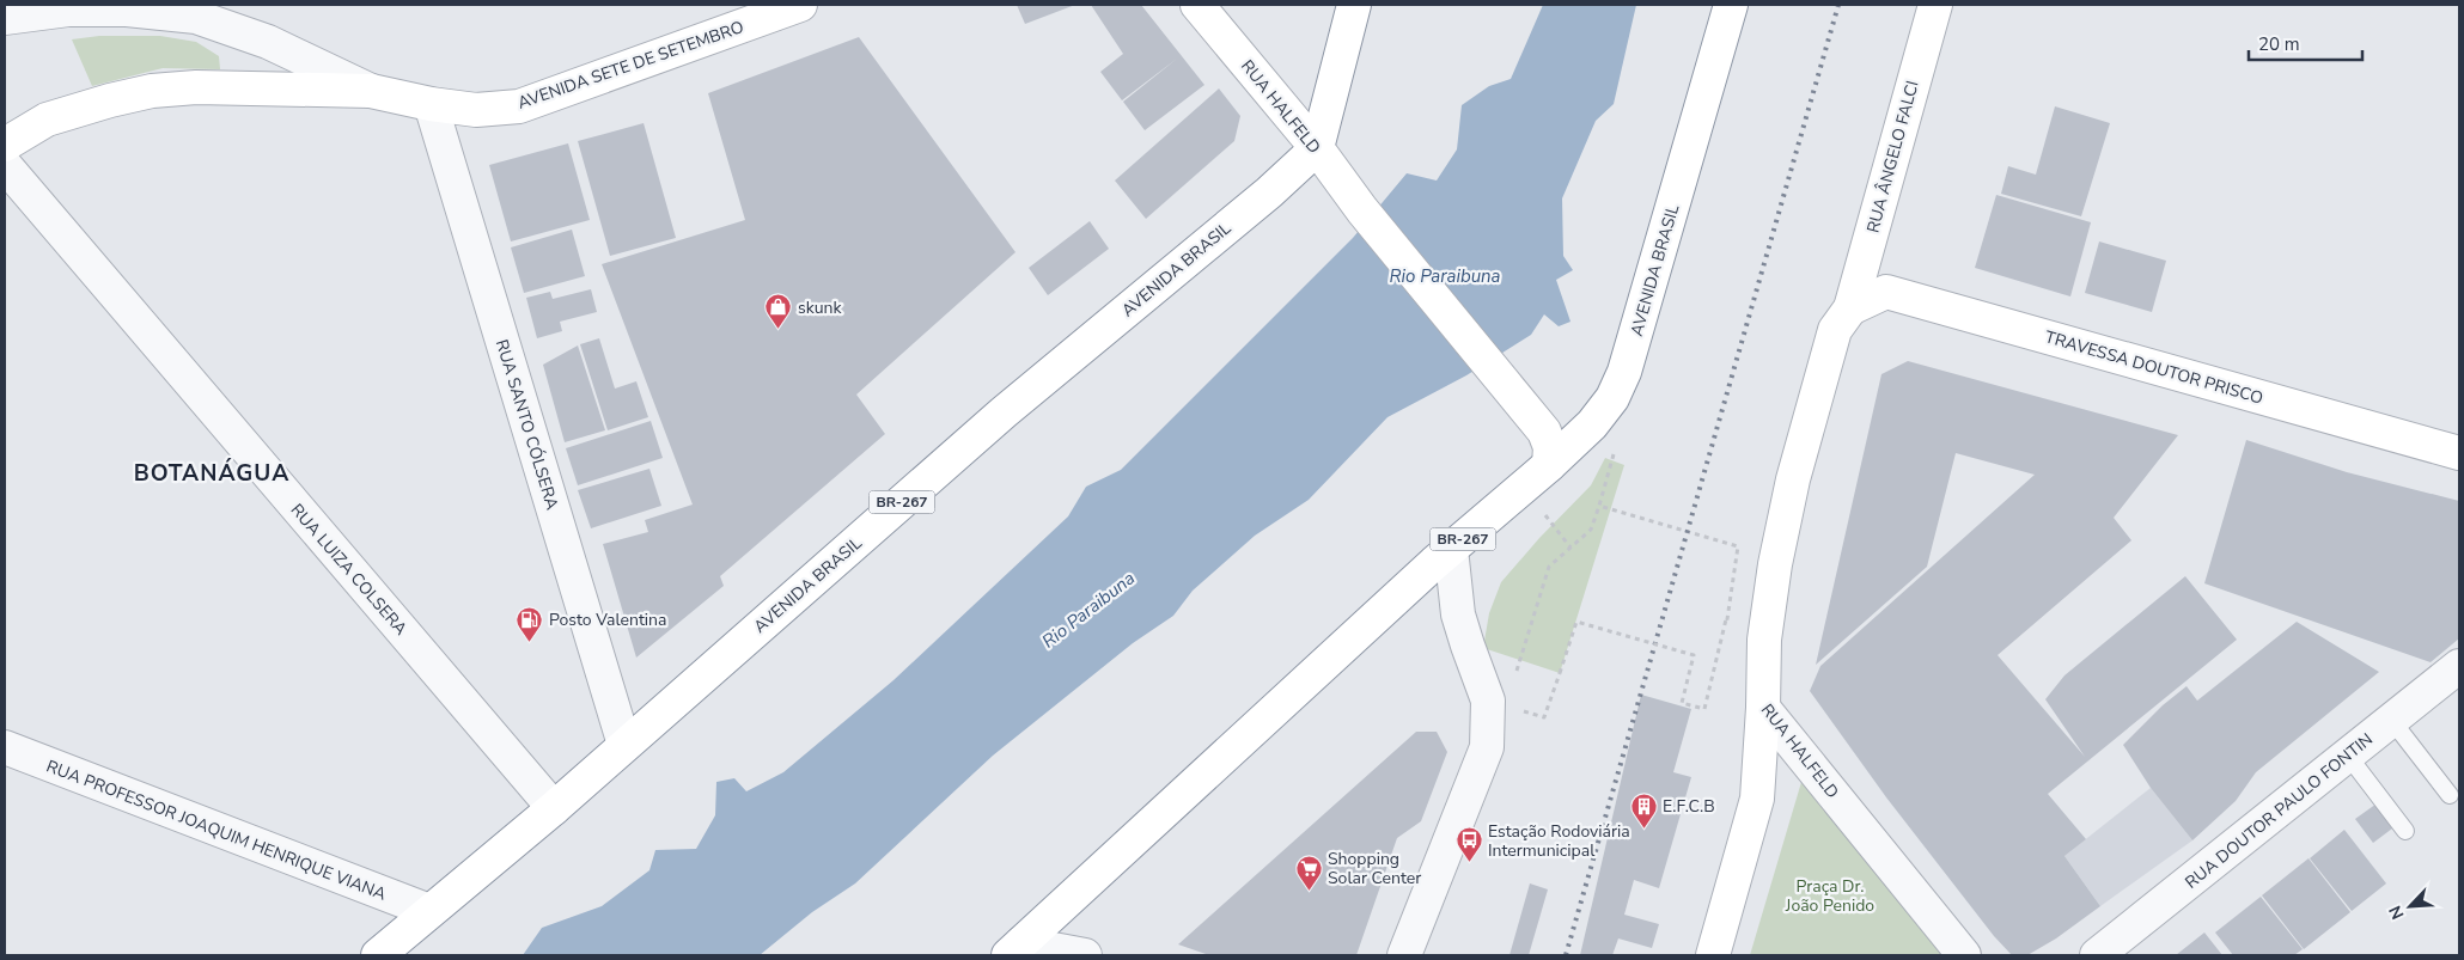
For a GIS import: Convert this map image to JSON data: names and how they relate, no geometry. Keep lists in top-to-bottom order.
{
  "streets": {
    "main road": [
      "AVENIDA SETE DE SETEMBRO",
      "RUA HALFELD",
      "RUA ÂNGELO FALCI",
      "AVENIDA BRASIL",
      "TRAVESSA DOUTOR PRISCO",
      "BR-267"
    ],
    "street": [
      "RUA SANTO CÓLSERA",
      "RUA LUIZA COLSERA",
      "RUA DOUTOR PAULO FONTIN",
      "RUA PROFESSOR JOAQUIM HENRIQUE VIANA"
    ]
  },
  "crossings": [
    ["AVENIDA SETE DE SETEMBRO", "RUA SANTO CÓLSERA"],
    ["RUA HALFELD", "AVENIDA BRASIL"],
    ["RUA ÂNGELO FALCI", "TRAVESSA DOUTOR PRISCO"],
    ["AVENIDA BRASIL", "RUA SANTO CÓLSERA"],
    ["AVENIDA BRASIL", "RUA LUIZA COLSERA"],
    ["AVENIDA BRASIL", "RUA PROFESSOR JOAQUIM HENRIQUE VIANA"]
  ],
  "districts": ["BOTANÁGUA"],
  "water": ["Rio Paraibuna"],
  "parks": ["Praça Dr. João Penido"],
  "places": {
    "shop": ["skunk"],
    "fuel station": ["Posto Valentina"],
    "building": ["E.F.C.B"],
    "bus stop": ["Estação Rodoviária Intermunicipal"],
    "supermarket": ["Shopping Solar Center"]
  },
  "scale_bar": "20 m",
  "north": "bottom left"
}
